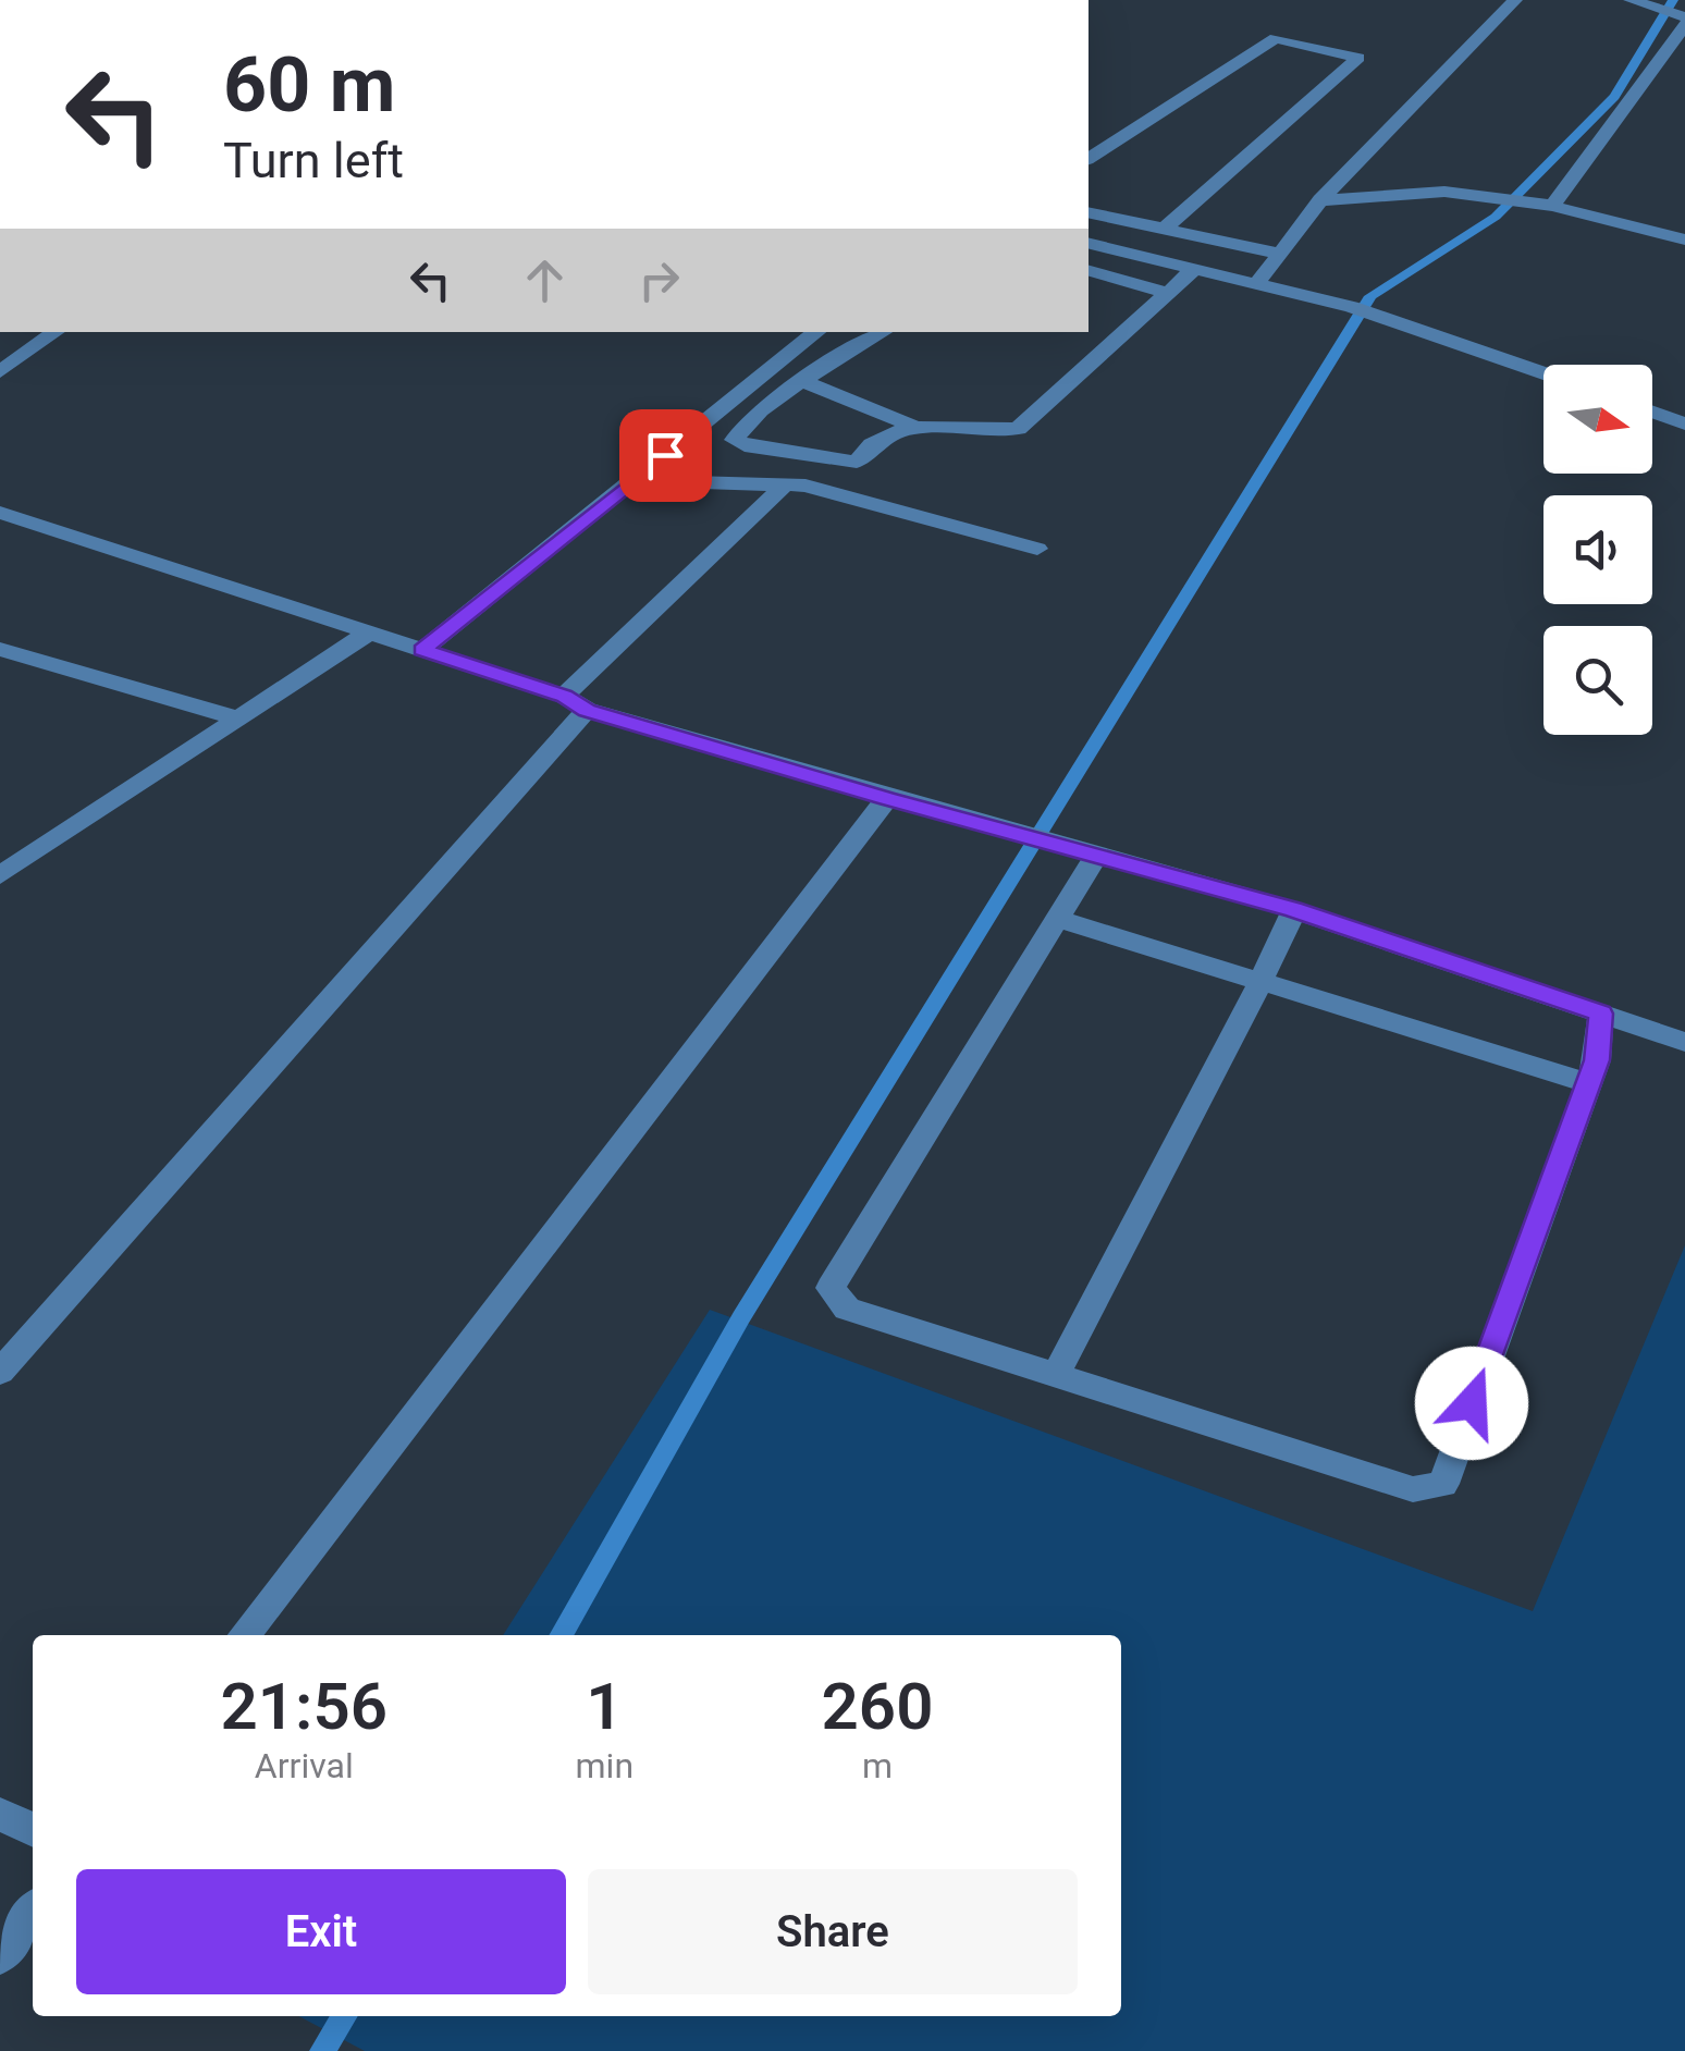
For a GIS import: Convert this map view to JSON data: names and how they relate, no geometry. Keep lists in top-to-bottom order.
{
  "north": "right",
  "page": {
    "turn": ["60 m", "Turn left"],
    "eta": [
      "21:56",
      "Arrival",
      "1",
      "min",
      "260",
      "m"
    ],
    "buttons": ["Exit", "Share"]
  }
}
